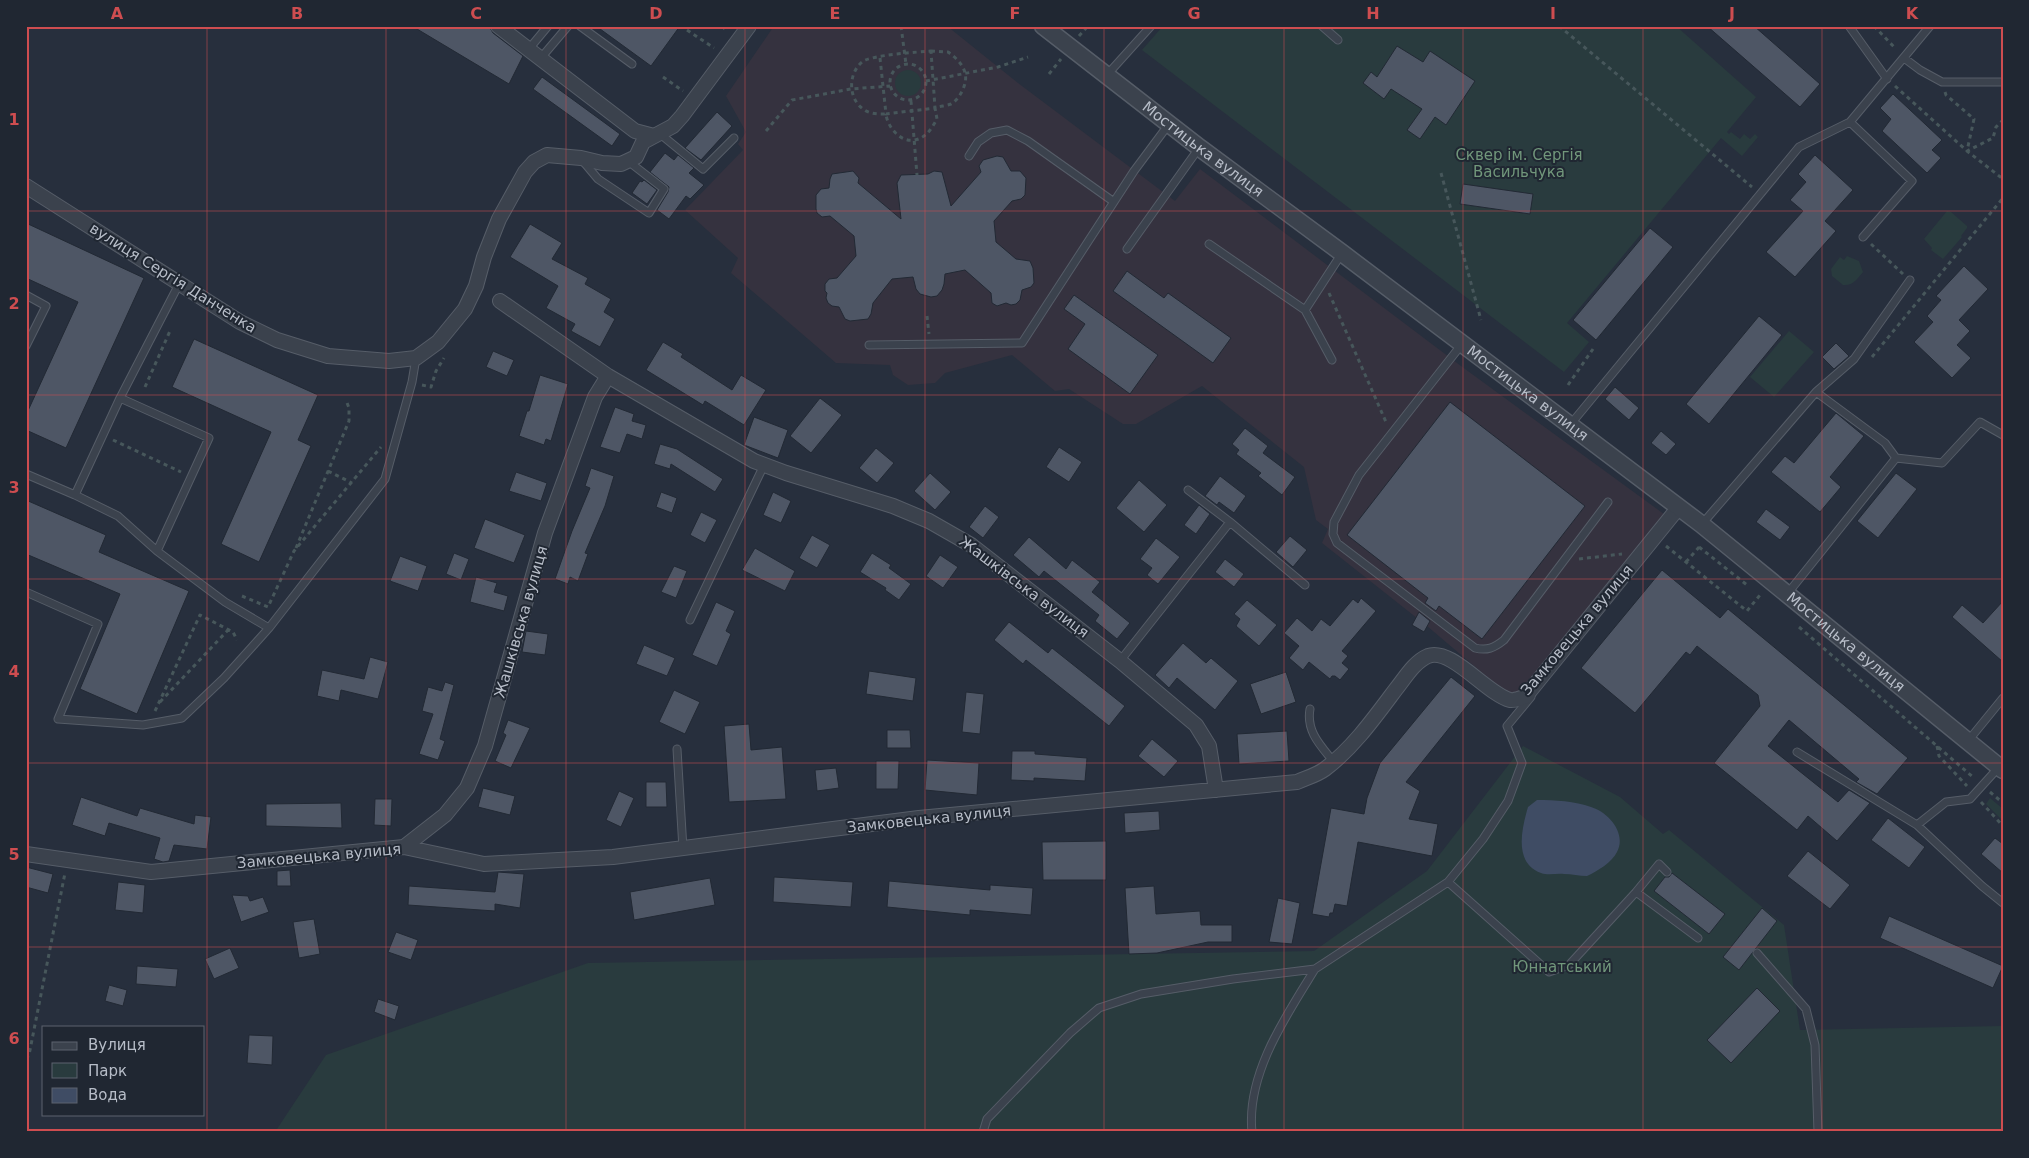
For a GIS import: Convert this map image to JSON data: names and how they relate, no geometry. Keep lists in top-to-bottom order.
{
  "streets": {
    "street": [
      "Мостицька вулиця",
      "вулиця Сергія Данченка",
      "Жашківська вулиця",
      "Замковецька вулиця"
    ]
  },
  "crossings": [
    ["Мостицька вулиця", "Замковецька вулиця"],
    ["Жашківська вулиця", "Замковецька вулиця"]
  ],
  "parks": ["Сквер ім. Сергія Васильчука", "Юннатський"],
  "legend": ["Вулиця", "Парк", "Вода"],
  "grid": {
    "columns": [
      "A",
      "B",
      "C",
      "D",
      "E",
      "F",
      "G",
      "H",
      "I",
      "J",
      "K"
    ],
    "rows": [
      "1",
      "2",
      "3",
      "4",
      "5",
      "6"
    ]
  }
}
